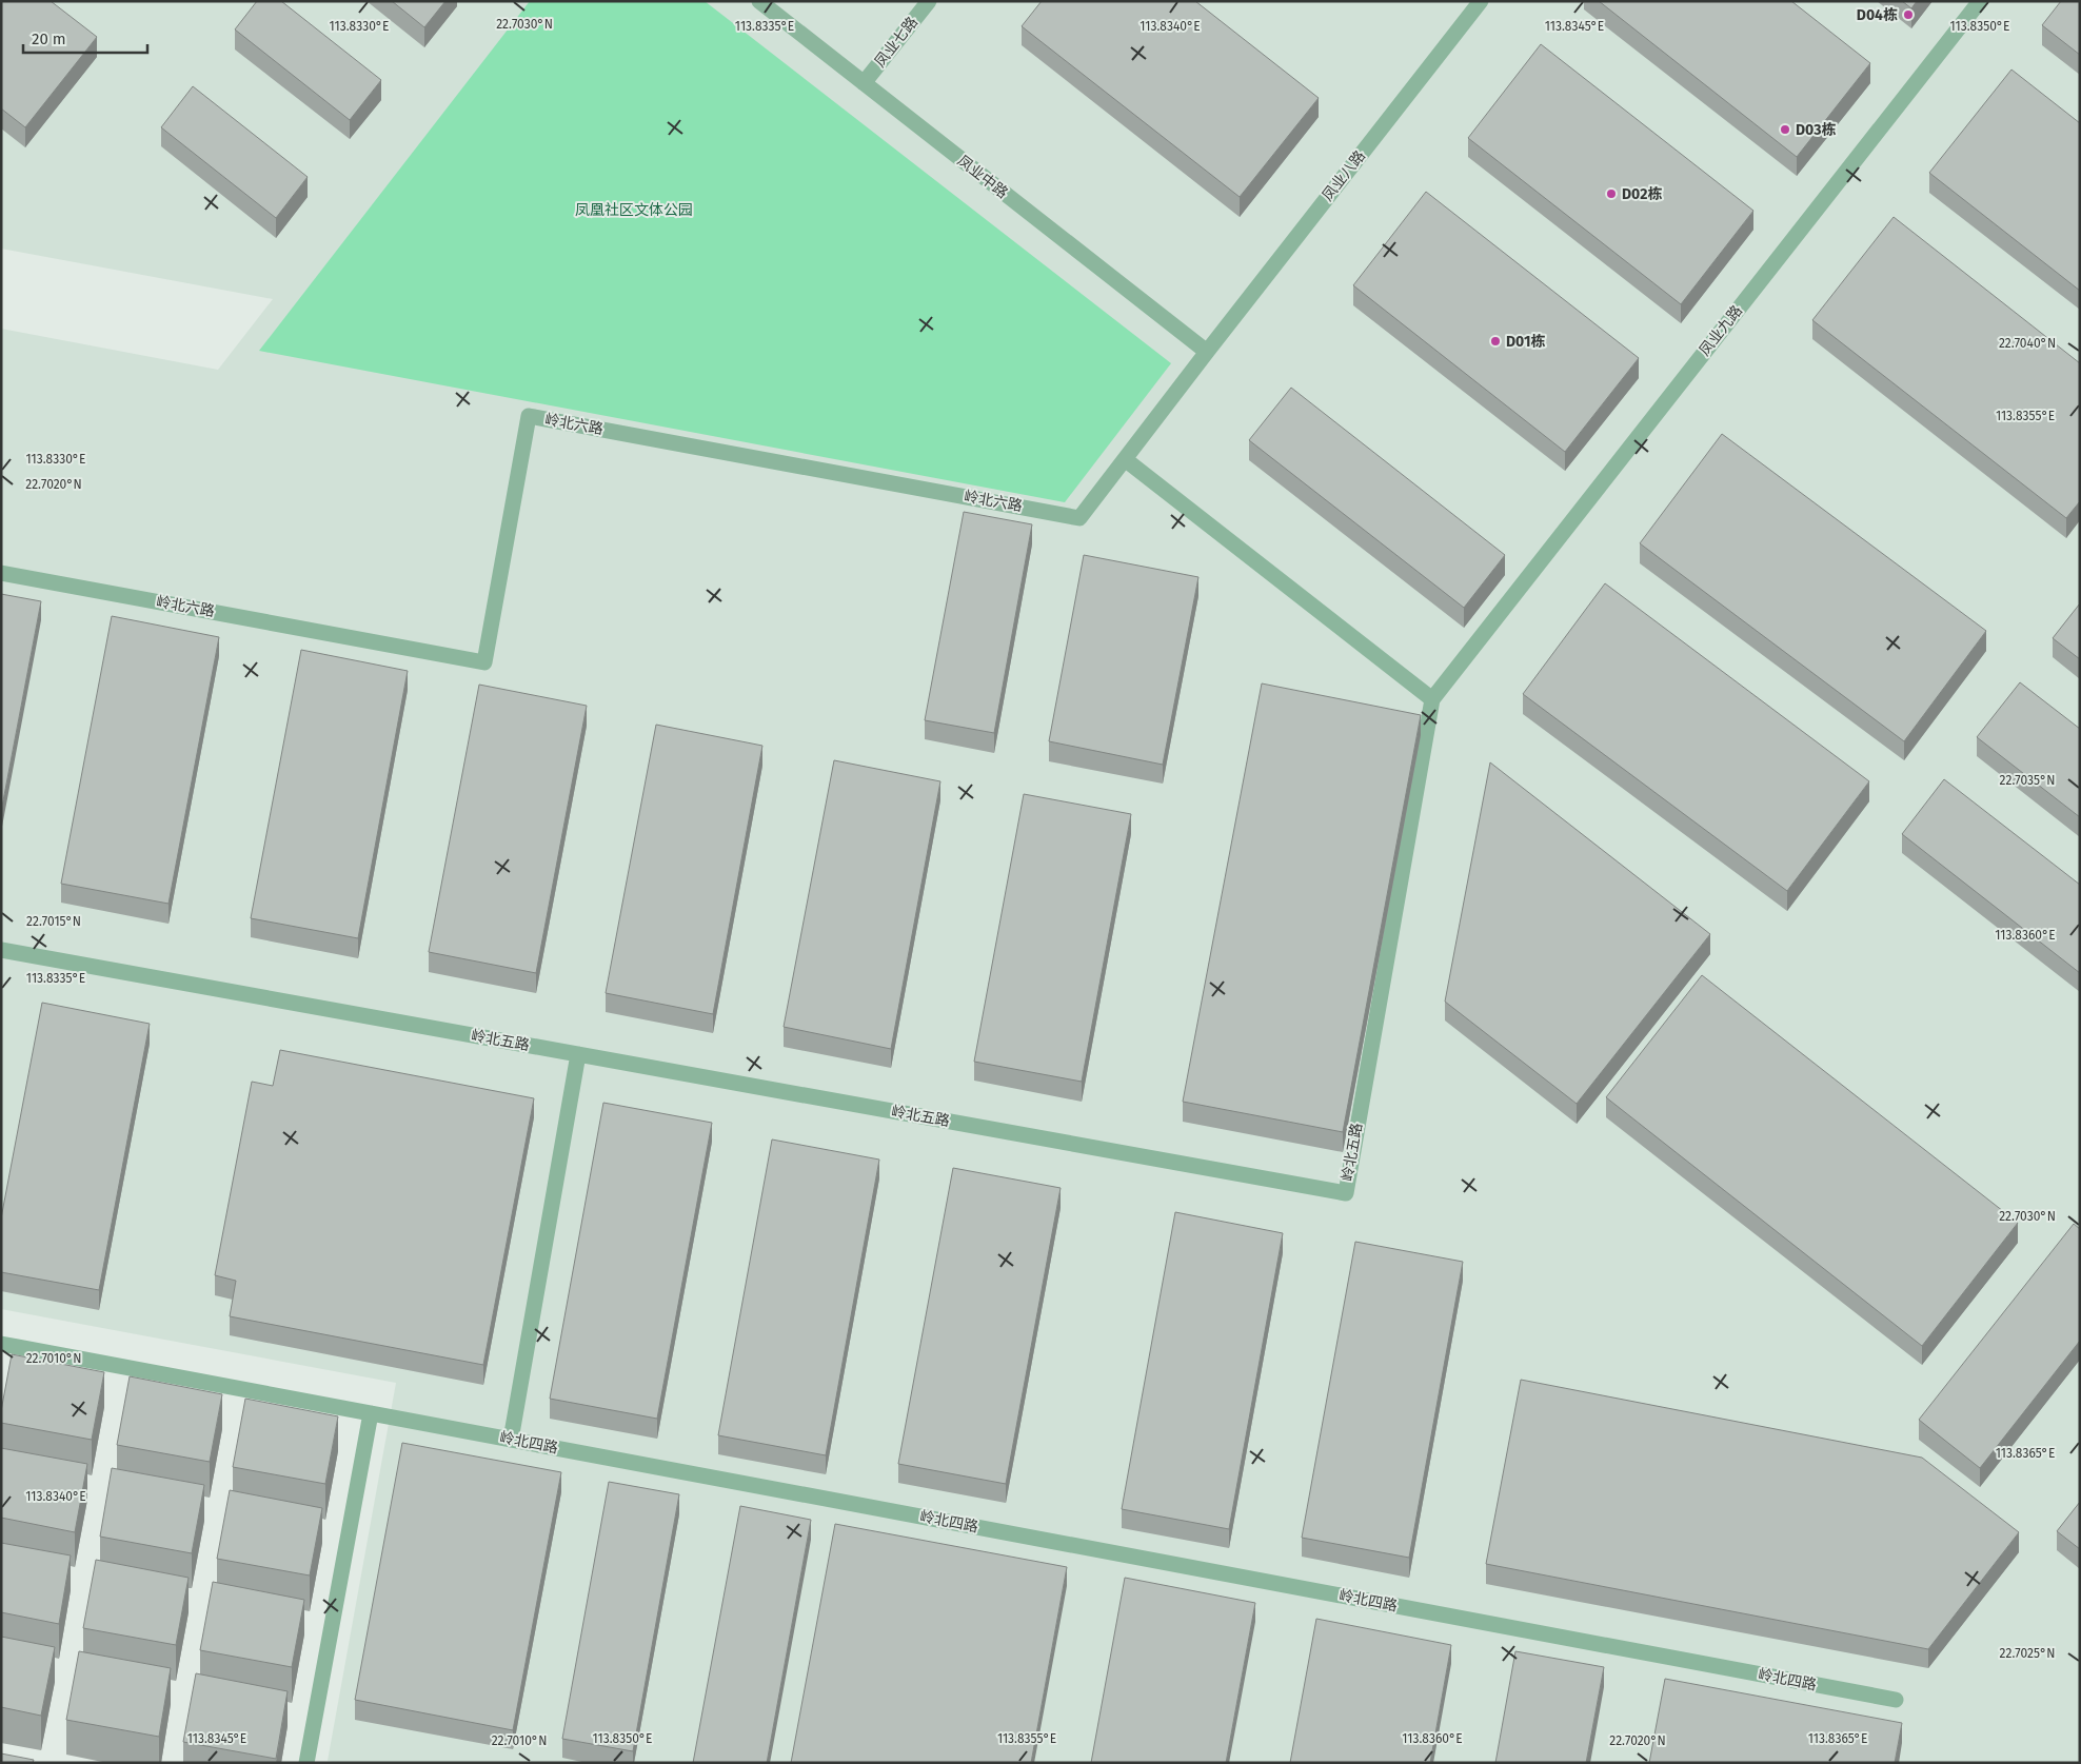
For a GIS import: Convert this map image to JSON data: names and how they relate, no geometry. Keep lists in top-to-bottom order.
{
  "streets": {
    "lane": [
      "凤业七路",
      "凤业八路",
      "凤业中路",
      "凤业九路",
      "岭北六路",
      "岭北五路",
      "岭北四路"
    ]
  },
  "crossings": [
    ["凤业七路", "凤业中路"],
    ["凤业八路", "凤业中路"],
    ["凤业八路", "岭北六路"],
    ["凤业中路", "岭北六路"],
    ["凤业九路", "岭北五路"]
  ],
  "parks": ["凤凰社区文体公园"],
  "places": [
    "D04栋",
    "D03栋",
    "D02栋",
    "D01栋"
  ],
  "scale_bar": "20 m",
  "coordinates": [
    "22.7030°N",
    "113.8330°E",
    "113.8335°E",
    "113.8340°E",
    "113.8345°E",
    "113.8350°E",
    "22.7040°N",
    "113.8355°E",
    "22.7020°N",
    "22.7035°N",
    "22.7015°N",
    "113.8360°E",
    "22.7010°N",
    "113.8365°E",
    "22.7025°N"
  ]
}
